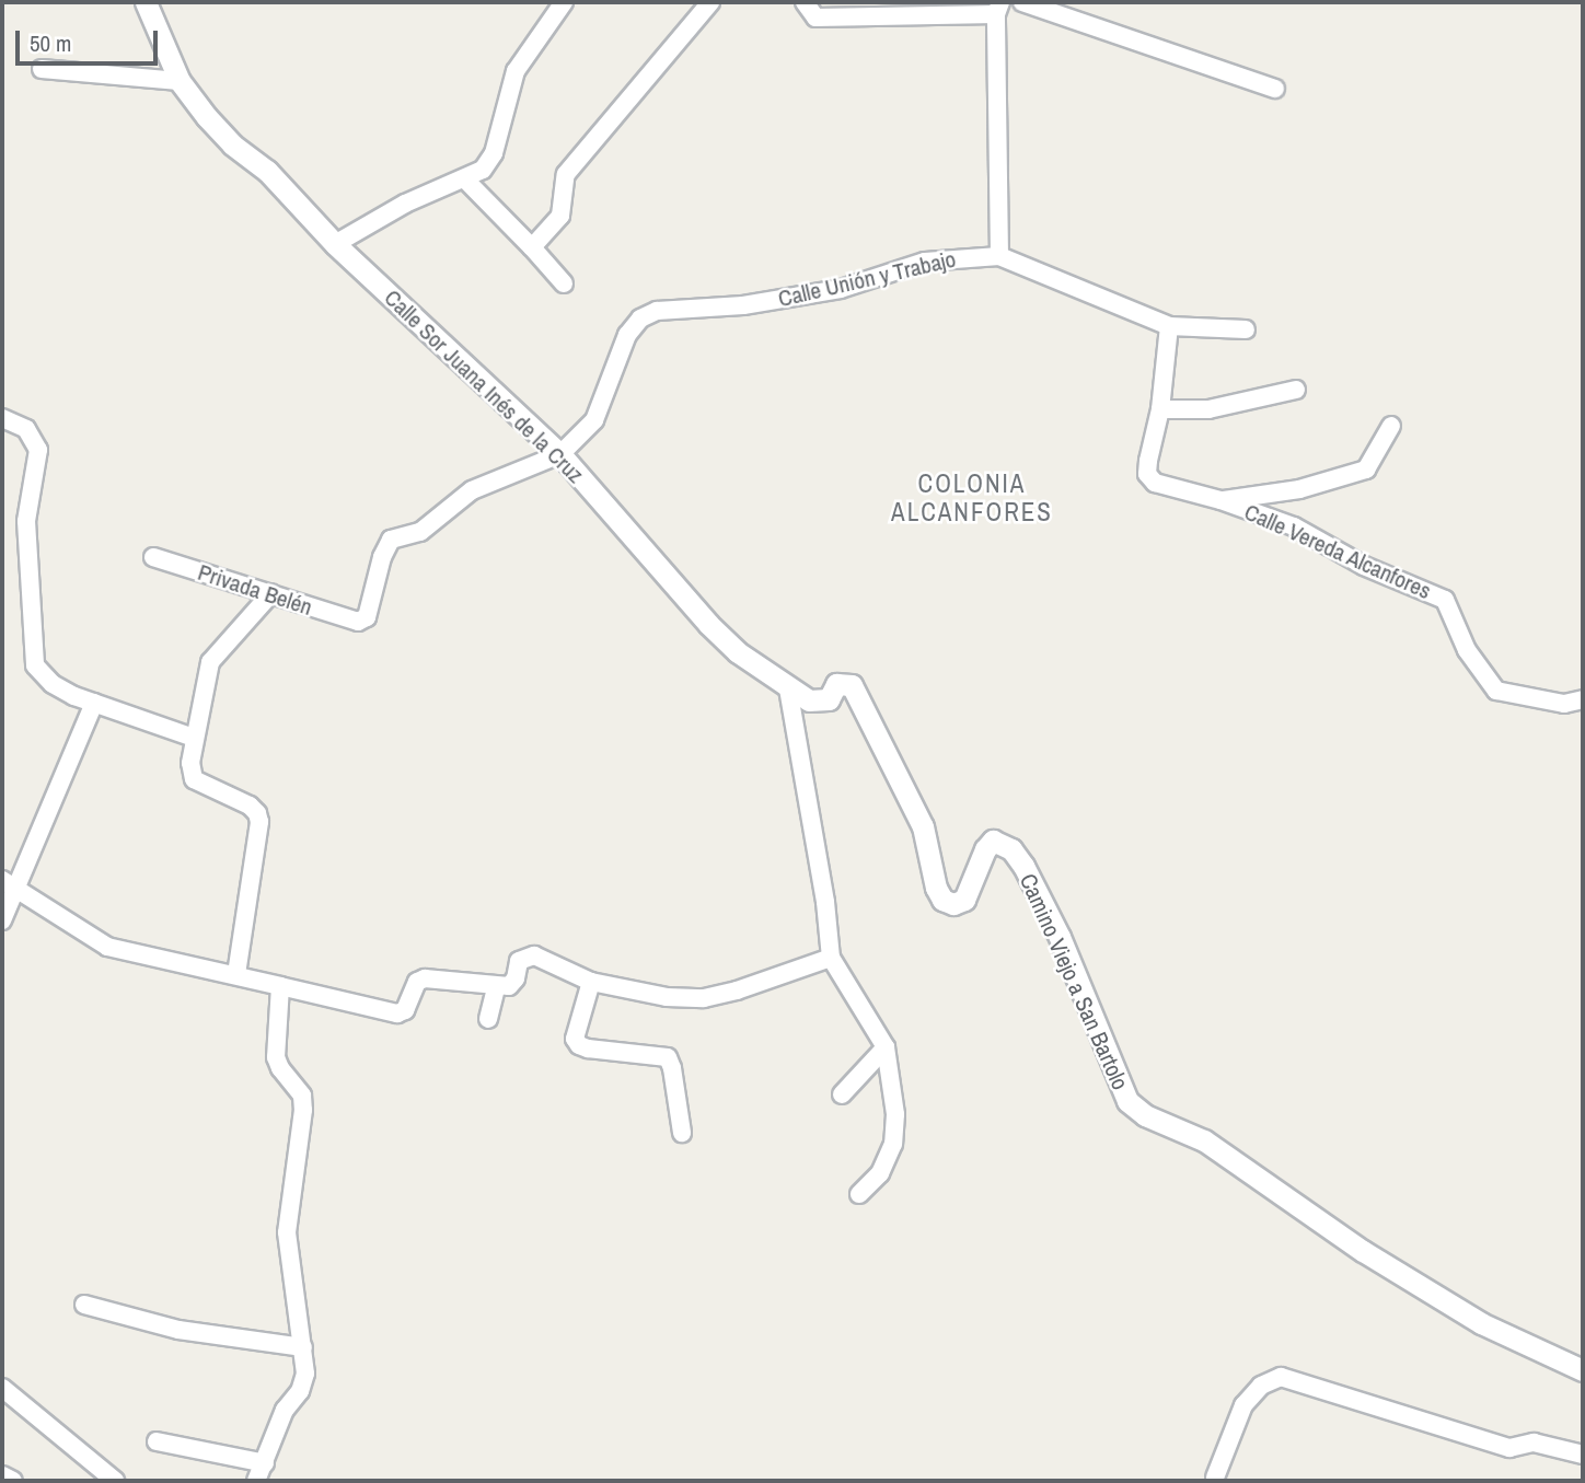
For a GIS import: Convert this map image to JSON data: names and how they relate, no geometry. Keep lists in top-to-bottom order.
{
  "streets": {
    "street": [
      "Calle Unión y Trabajo",
      "Calle Sor Juana Inés de la Cruz",
      "Calle Vereda Alcanfores",
      "Privada Belén",
      "Camino Viejo a San Bartolo"
    ]
  },
  "crossings": [
    ["Calle Unión y Trabajo", "Calle Sor Juana Inés de la Cruz"],
    ["Calle Unión y Trabajo", "Privada Belén"],
    ["Calle Sor Juana Inés de la Cruz", "Privada Belén"],
    ["Calle Sor Juana Inés de la Cruz", "Camino Viejo a San Bartolo"]
  ],
  "districts": ["COLONIA ALCANFORES"],
  "scale_bar": "50 m"
}
